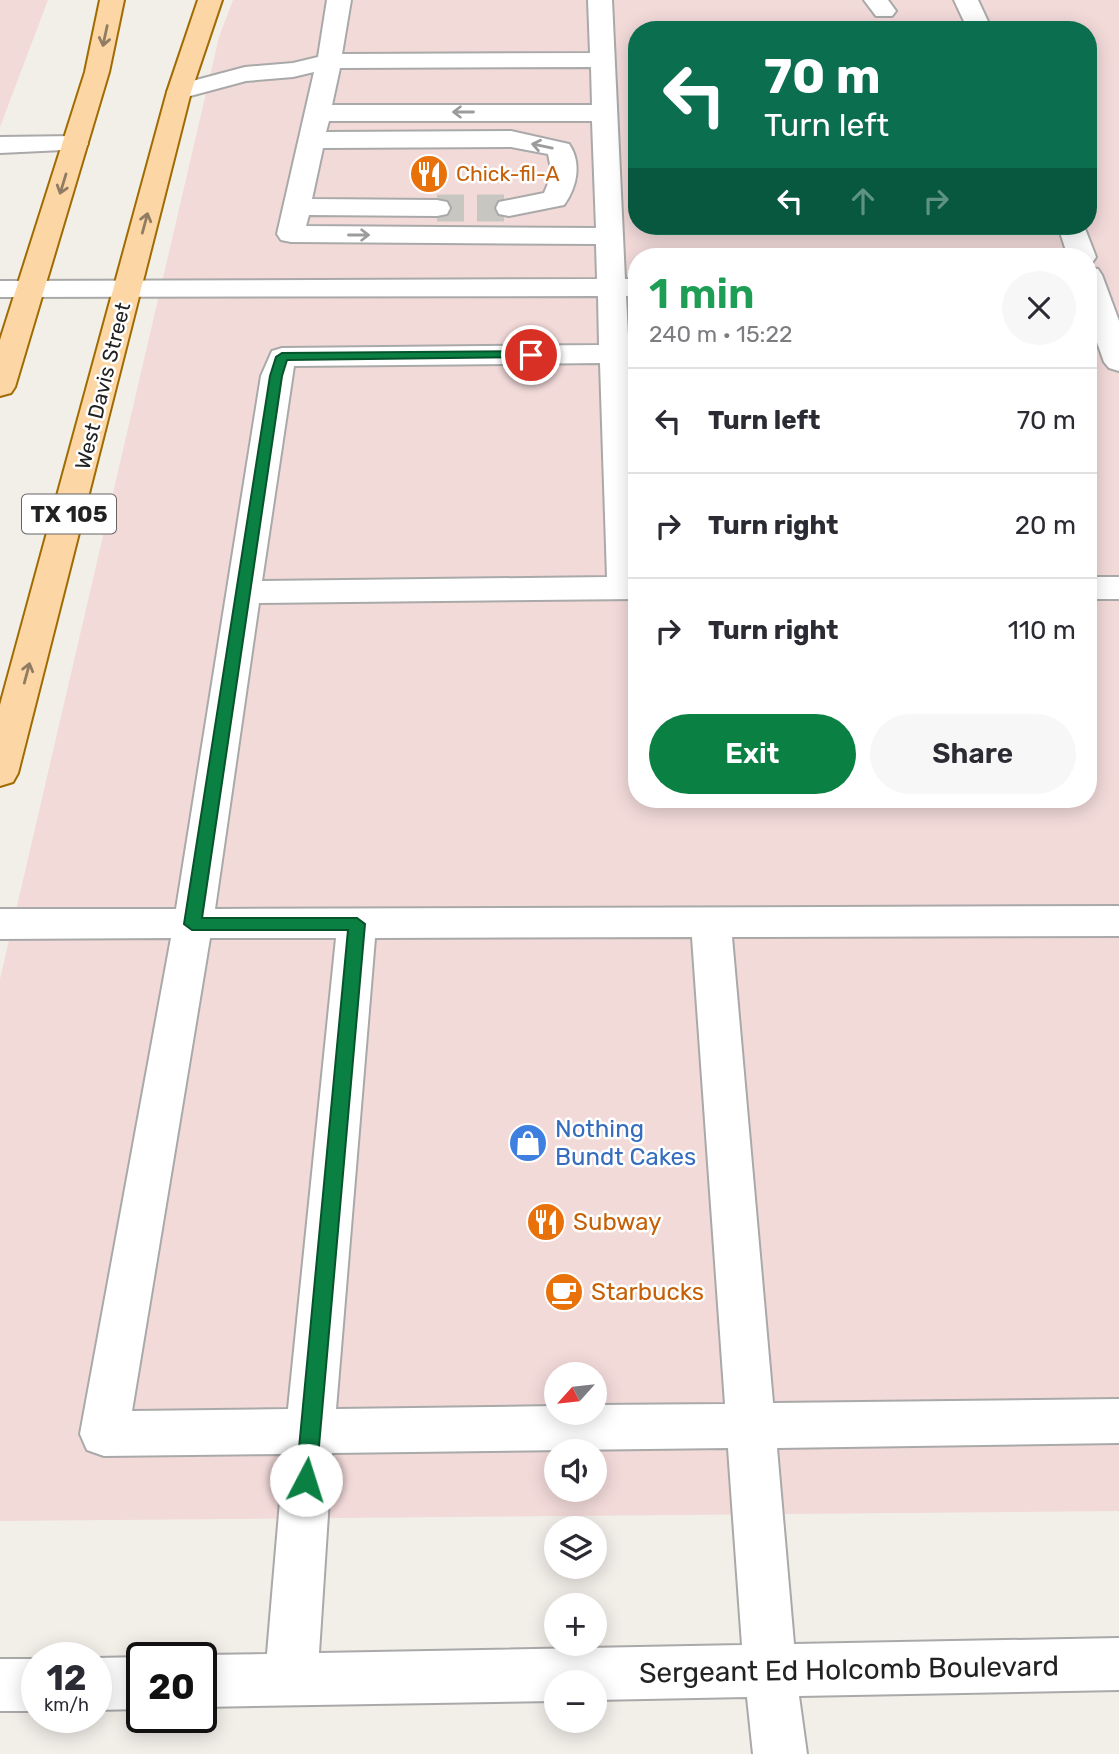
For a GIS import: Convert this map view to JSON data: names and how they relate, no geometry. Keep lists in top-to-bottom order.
{
  "streets": {
    "main road": ["West Davis Street", "TX 105"],
    "street": ["Sergeant Ed Holcomb Boulevard"]
  },
  "places": {
    "restaurant": ["Chick-fil-A", "Subway"],
    "shop": ["Nothing Bundt Cakes"],
    "cafe": ["Starbucks"]
  },
  "north": "bottom left",
  "page": {
    "turn": ["70 m", "Turn left"],
    "heading": ["1 min", "240 m · 15:22"],
    "list": [
      {
        "name": "Turn left",
        "value": "70 m"
      },
      {
        "name": "Turn right",
        "value": "20 m"
      },
      {
        "name": "Turn right",
        "value": "110 m"
      }
    ],
    "buttons": ["Exit", "Share"],
    "map_buttons": ["+", "−"],
    "speed": "12 km/h",
    "limit": "20"
  }
}
